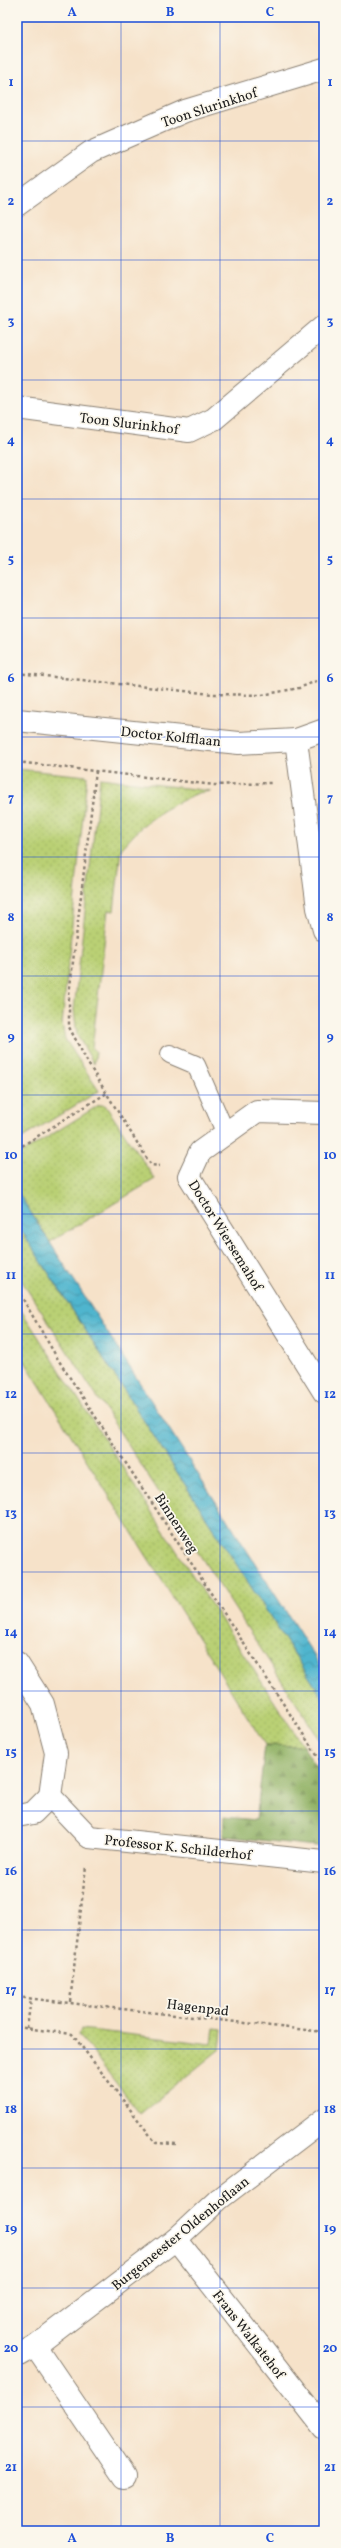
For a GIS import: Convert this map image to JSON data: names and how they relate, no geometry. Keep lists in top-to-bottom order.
{
  "streets": {
    "street": [
      "Toon Slurinkhof",
      "Doctor Kolfflaan",
      "Doctor Wiersemahof",
      "Professor K. Schilderhof",
      "Burgemeester Oldenhoflaan",
      "Frans Walkatehof"
    ],
    "path": ["Binnenweg", "Hagenpad"]
  },
  "crossings": [
    ["Burgemeester Oldenhoflaan", "Frans Walkatehof"]
  ],
  "grid": {
    "columns": ["A", "B", "C"],
    "rows": [
      "1",
      "2",
      "3",
      "4",
      "5",
      "6",
      "7",
      "8",
      "9",
      "10",
      "11",
      "12",
      "13",
      "14",
      "15",
      "16",
      "17",
      "18",
      "19",
      "20",
      "21"
    ]
  }
}
